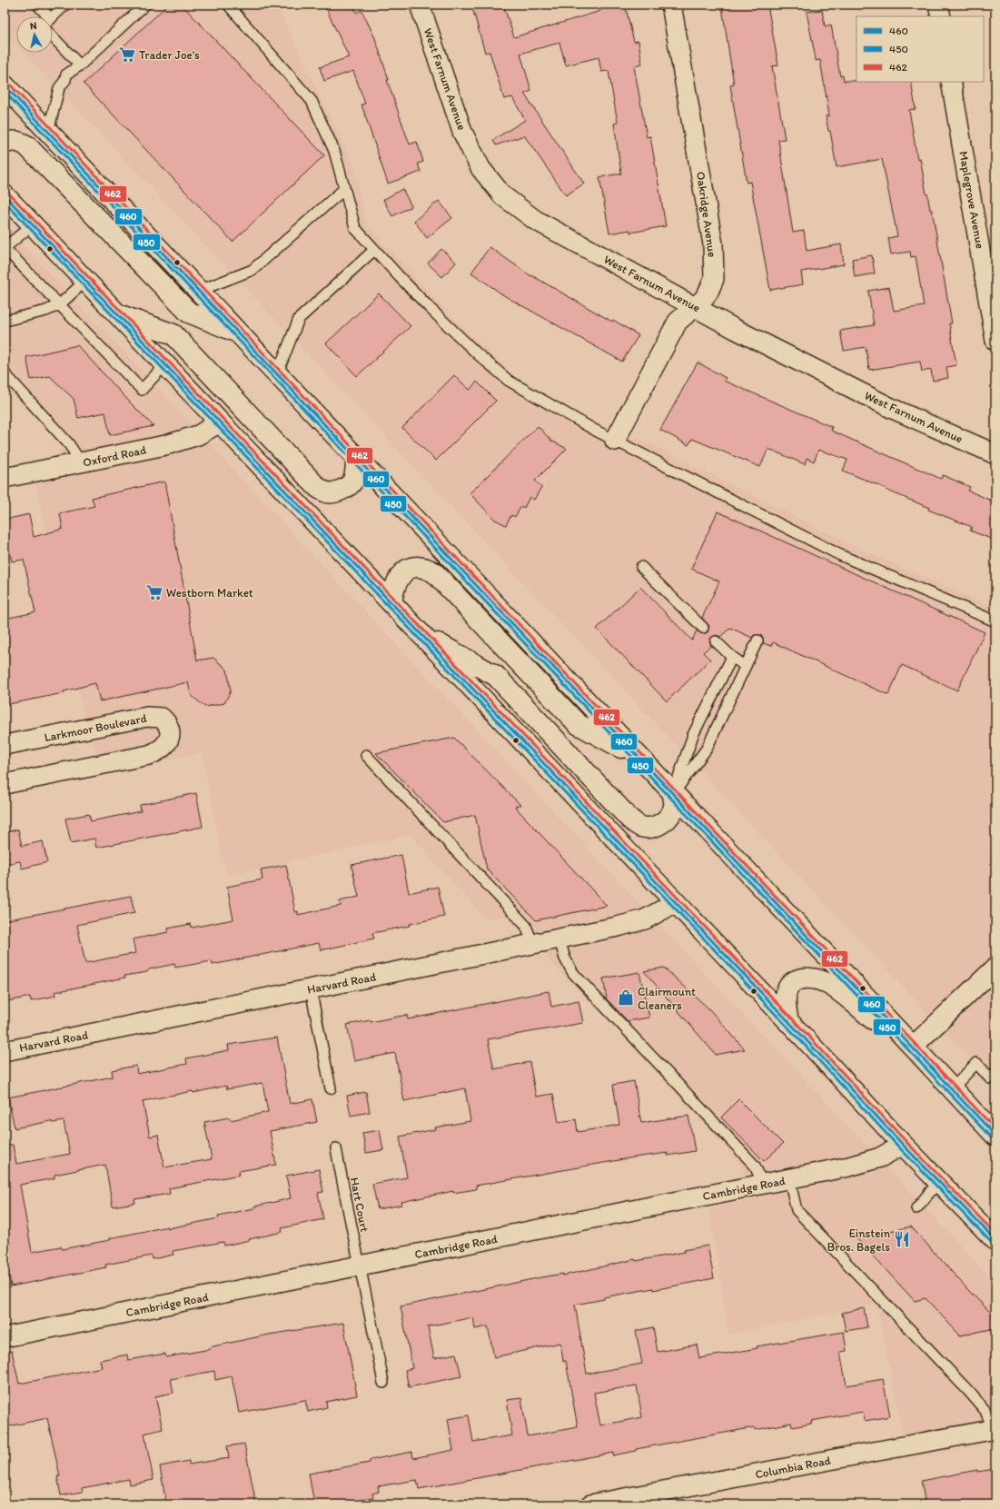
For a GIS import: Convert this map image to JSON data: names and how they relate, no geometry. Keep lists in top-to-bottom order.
{
  "streets": {
    "street": [
      "West Farnum Avenue",
      "Maplegrove Avenue",
      "Oakridge Avenue",
      "Oxford Road",
      "Larkmoor Boulevard",
      "Harvard Road",
      "Cambridge Road",
      "Columbia Road"
    ],
    "lane": ["Hart Court"]
  },
  "crossings": [
    ["West Farnum Avenue", "Oakridge Avenue"],
    ["Cambridge Road", "Hart Court"]
  ],
  "places": {
    "supermarket": ["Trader Joe's", "Westborn Market"],
    "shop": ["Clairmount Cleaners"],
    "restaurant": ["Einstein Bros. Bagels"]
  },
  "lines": ["transit line 462", "transit line 460", "transit line 450"],
  "legend": ["460", "450", "462"],
  "north": "top"
}
